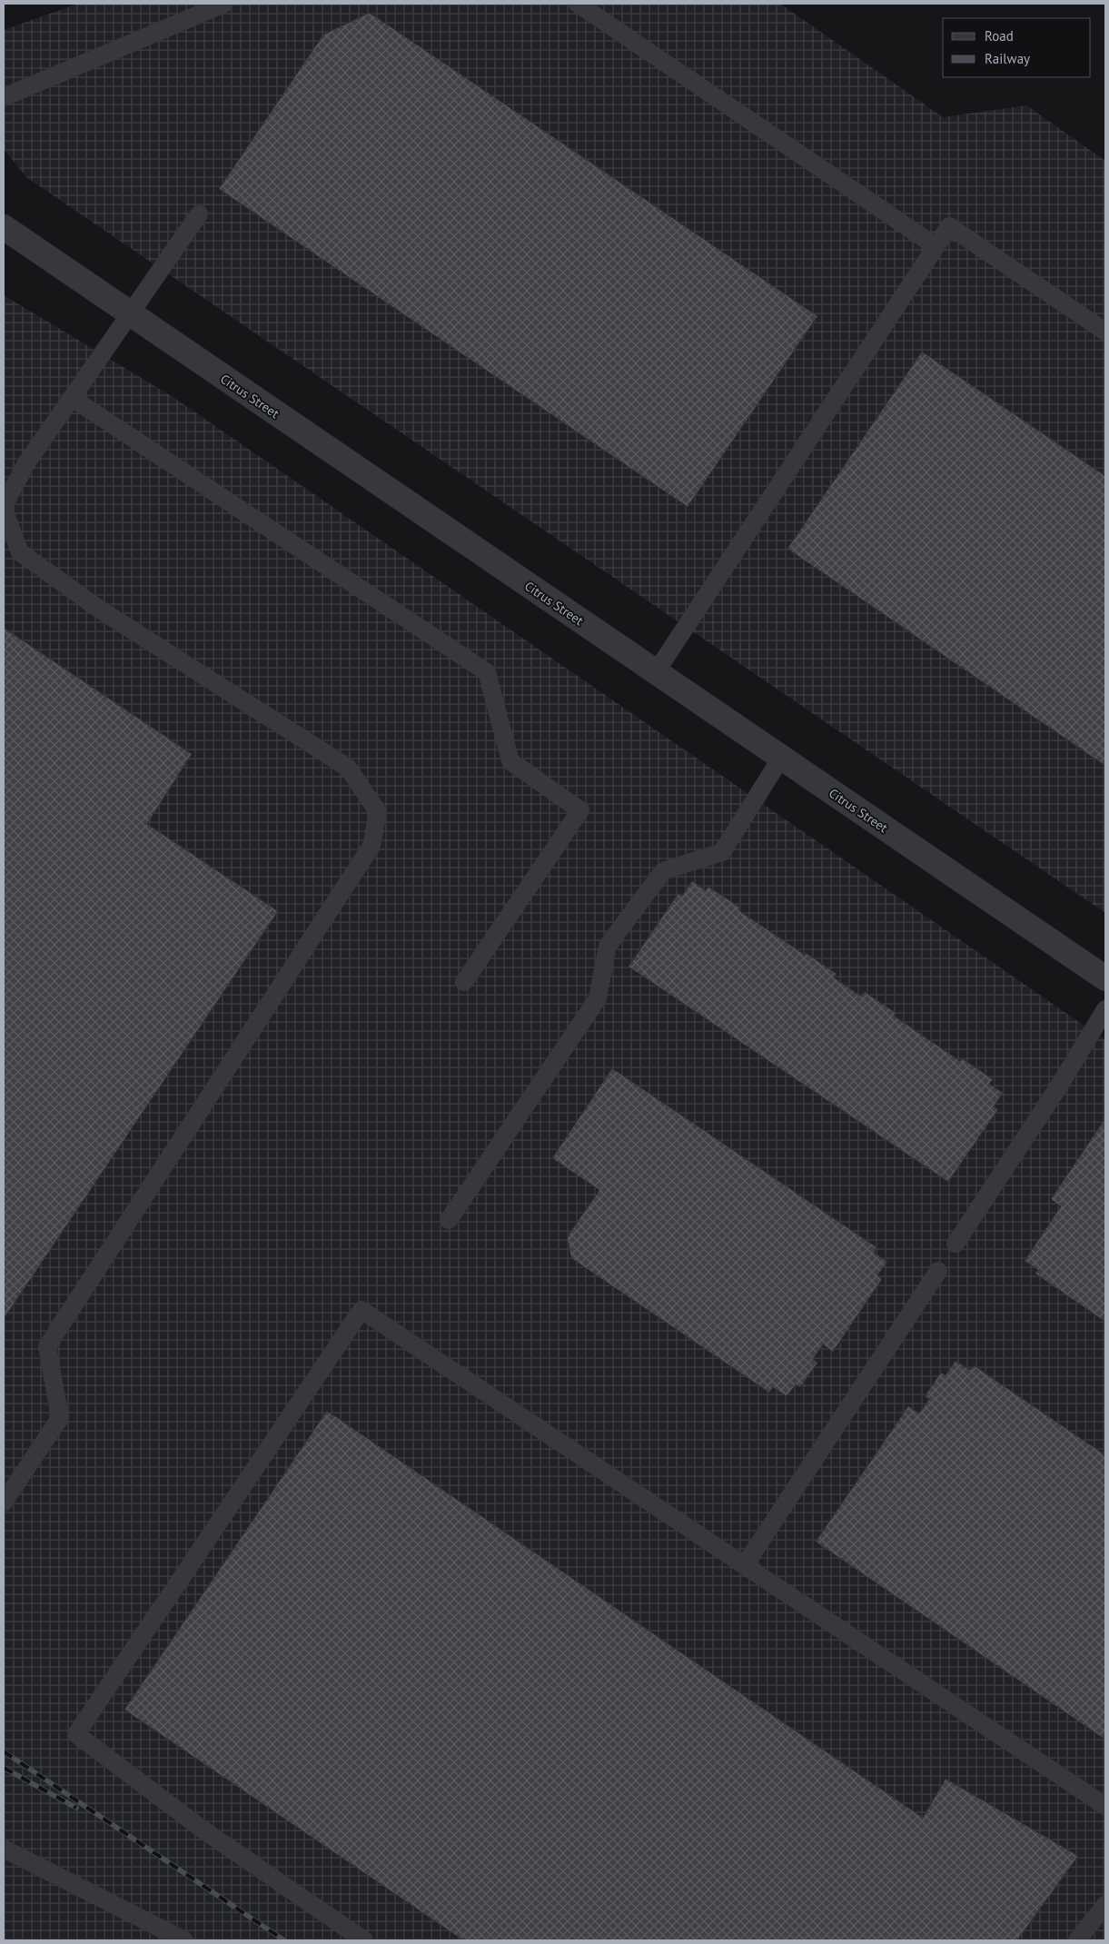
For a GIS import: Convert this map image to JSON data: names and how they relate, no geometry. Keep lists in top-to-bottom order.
{
  "streets": {
    "street": ["Citrus Street"]
  },
  "legend": ["Road", "Railway"]
}
